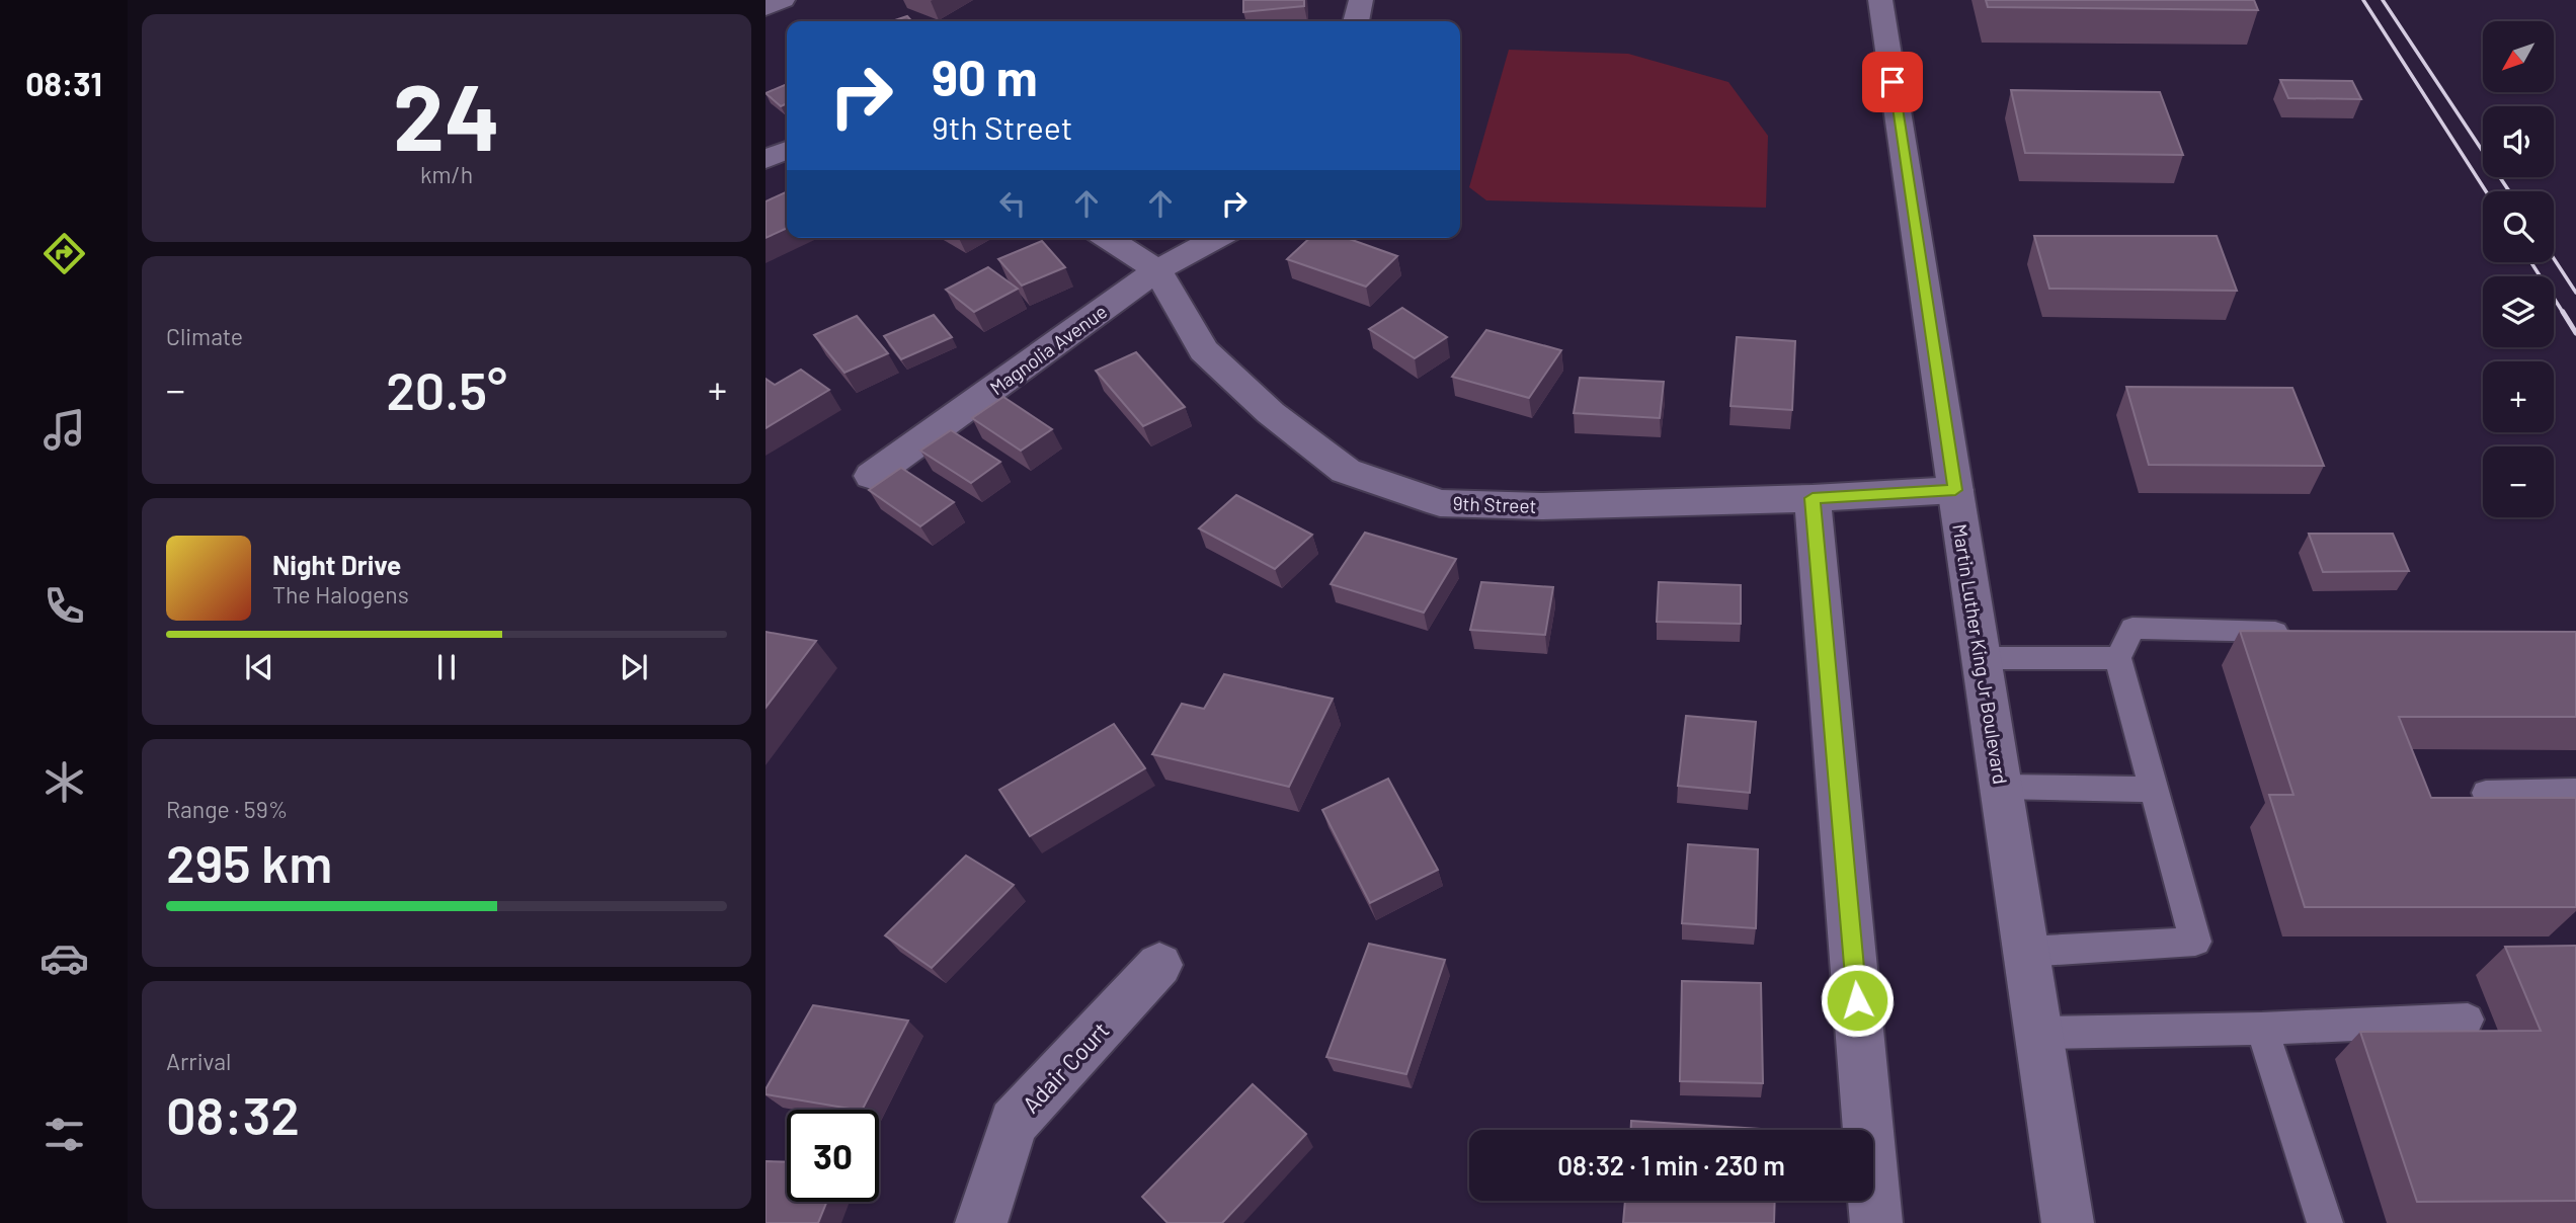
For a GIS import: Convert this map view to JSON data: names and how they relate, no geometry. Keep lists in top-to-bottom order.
{
  "streets": {
    "street": [
      "Magnolia Avenue",
      "9th Street",
      "Martin Luther King Jr Boulevard",
      "Adair Court"
    ]
  },
  "crossings": [
    ["Magnolia Avenue", "9th Street"],
    ["9th Street", "Martin Luther King Jr Boulevard"]
  ],
  "north": "bottom left",
  "page": {
    "tabs": "08:31",
    "tile": [
      ["24", "km/h"],
      "Climate",
      ["Range · 59%", "295 km"],
      ["Arrival", "08:32"]
    ],
    "map_buttons": ["+", "−"],
    "turn": ["90 m", "9th Street"],
    "heat": ["−", "20.5°", "+"],
    "song": ["Night Drive", "The Halogens"],
    "limit": "30",
    "trip": "08:32 · 1 min · 230 m"
  }
}
